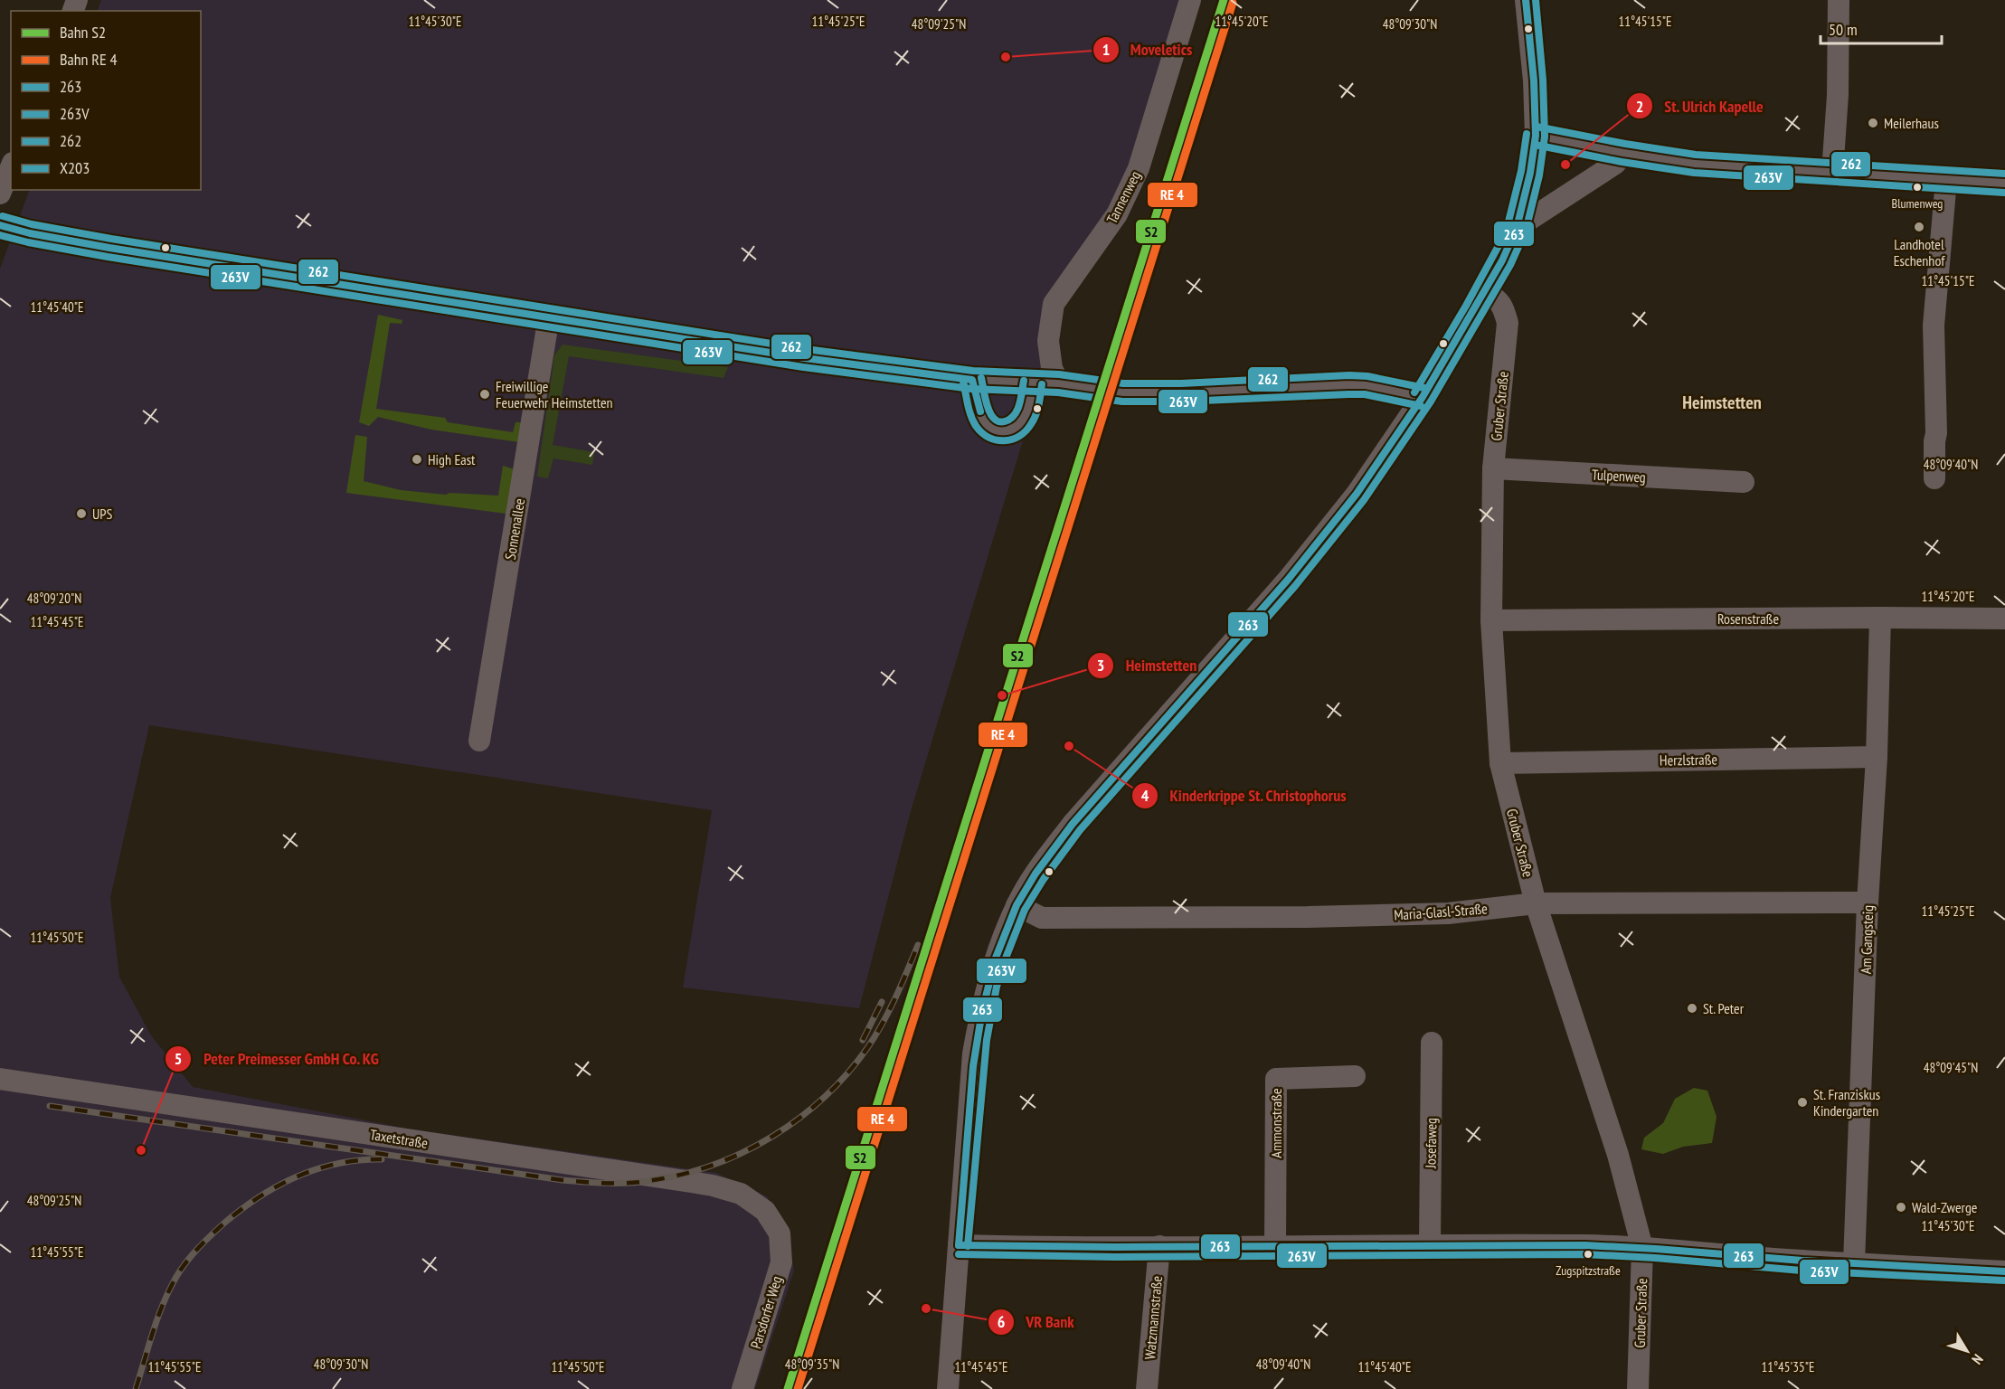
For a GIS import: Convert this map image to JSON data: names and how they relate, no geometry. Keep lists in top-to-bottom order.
{
  "streets": {
    "street": [
      "Tannenweg",
      "Gruber Straße",
      "Tulpenweg",
      "Sonnenallee",
      "Rosenstraße",
      "Herzlstraße",
      "Maria-Glasl-Straße",
      "Am Gangsteig",
      "Ammonstraße",
      "Taxetstraße",
      "Josefaweg",
      "Parsdorfer Weg",
      "Watzmannstraße"
    ]
  },
  "crossings": [
    ["Gruber Straße", "Tulpenweg"],
    ["Gruber Straße", "Rosenstraße"],
    ["Gruber Straße", "Herzlstraße"],
    ["Gruber Straße", "Maria-Glasl-Straße"],
    ["Rosenstraße", "Am Gangsteig"],
    ["Herzlstraße", "Am Gangsteig"],
    ["Maria-Glasl-Straße", "Am Gangsteig"],
    ["Taxetstraße", "Parsdorfer Weg"]
  ],
  "districts": ["Heimstetten"],
  "places": [
    "Moveletics",
    "Meilerhaus",
    "St. Ulrich Kapelle",
    "Blumenweg",
    "Landhotel Eschenhof",
    "Freiwillige Feuerwehr Heimstetten",
    "High East",
    "UPS",
    "Heimstetten",
    "Kinderkrippe St. Christophorus",
    "St. Peter",
    "St. Franziskus Kindergarten",
    "Peter Preimesser GmbH Co. KG",
    "Wald-Zwerge",
    "Zugspitzstraße",
    "VR Bank"
  ],
  "lines": [
    "rail line S2",
    "transit line 263",
    "transit line 263V",
    "transit line 262",
    "transit line X203"
  ],
  "legend": [
    "Bahn S2",
    "Bahn RE 4",
    "263",
    "263V",
    "262",
    "X203"
  ],
  "scale_bar": "50 m",
  "north": "bottom right",
  "coordinates": [
    "11°45'30\"E",
    "11°45'25\"E",
    "11°45'20\"E",
    "11°45'15\"E",
    "48°09'25\"N",
    "48°09'30\"N",
    "11°45'40\"E",
    "48°09'40\"N",
    "48°09'20\"N",
    "11°45'45\"E",
    "11°45'50\"E",
    "48°09'45\"N",
    "11°45'55\"E",
    "48°09'35\"N",
    "11°45'35\"E"
  ]
}
